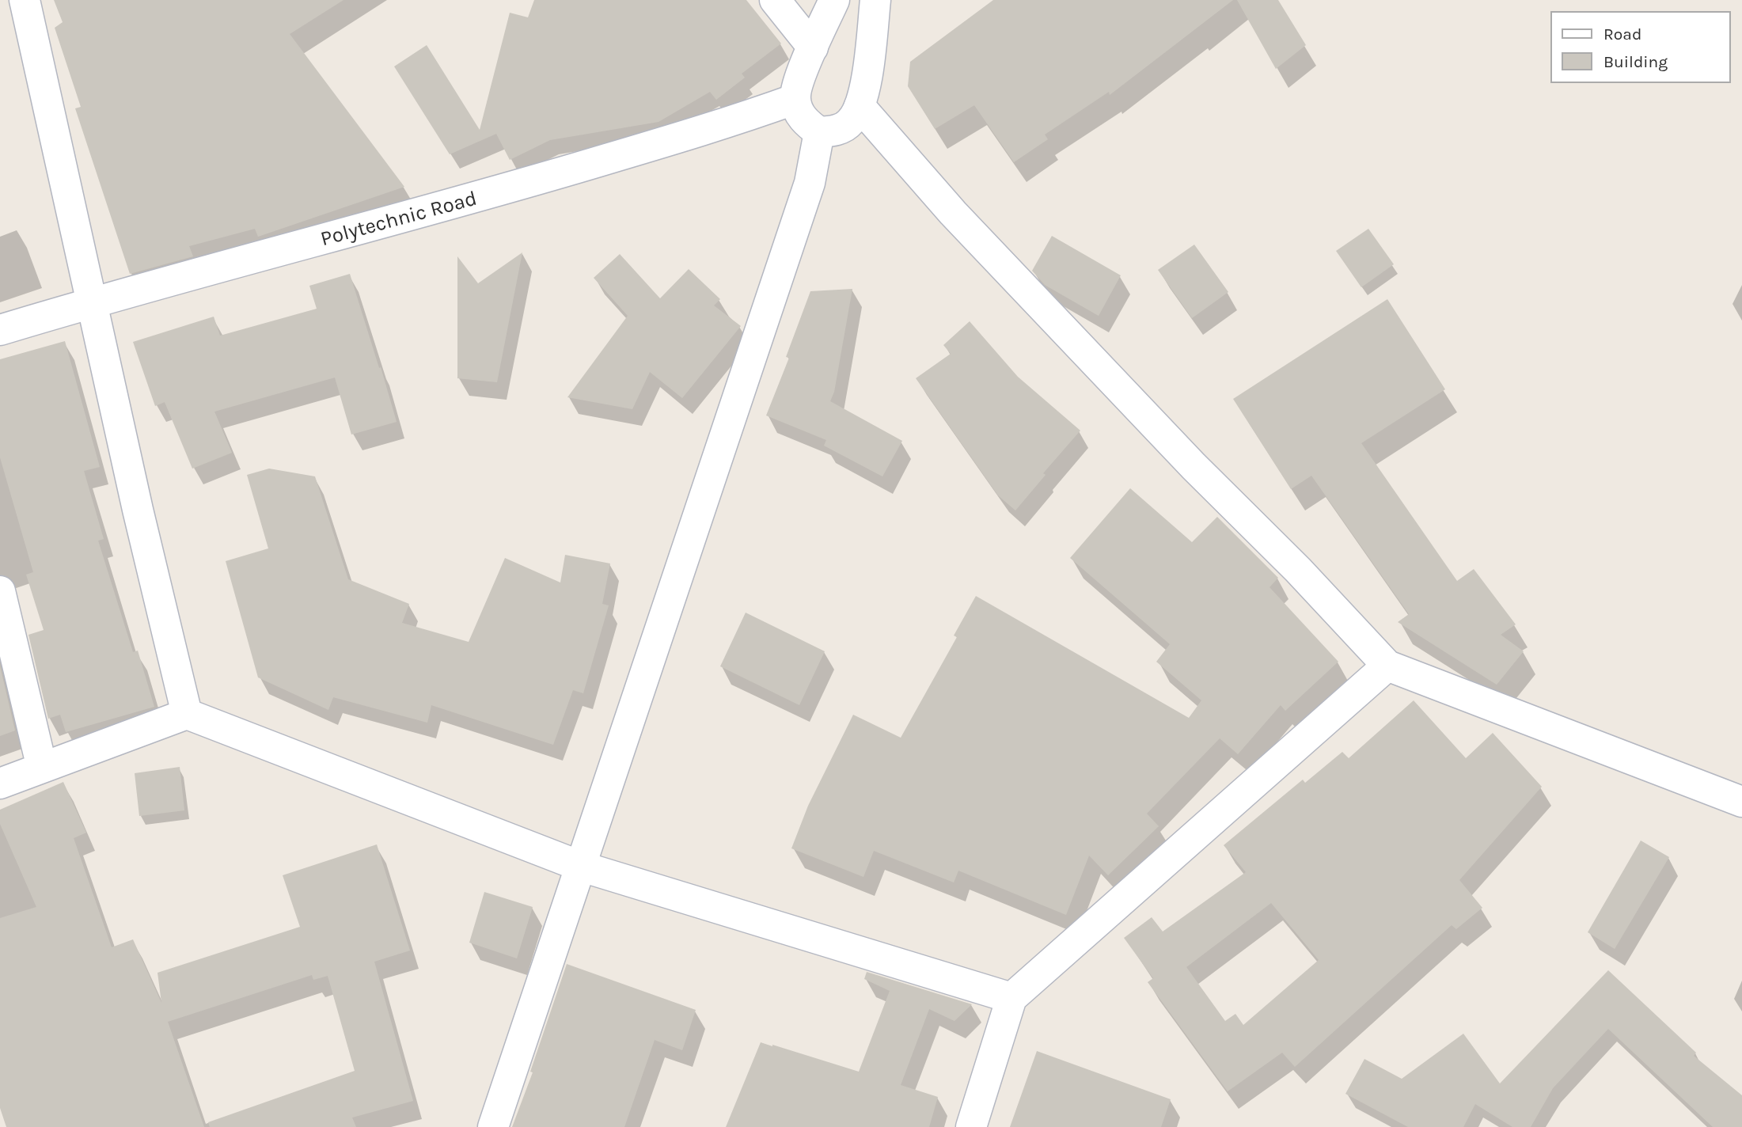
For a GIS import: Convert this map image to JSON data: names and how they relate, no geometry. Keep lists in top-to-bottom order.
{
  "streets": {
    "street": ["Polytechnic Road"]
  },
  "legend": ["Road", "Building"]
}
